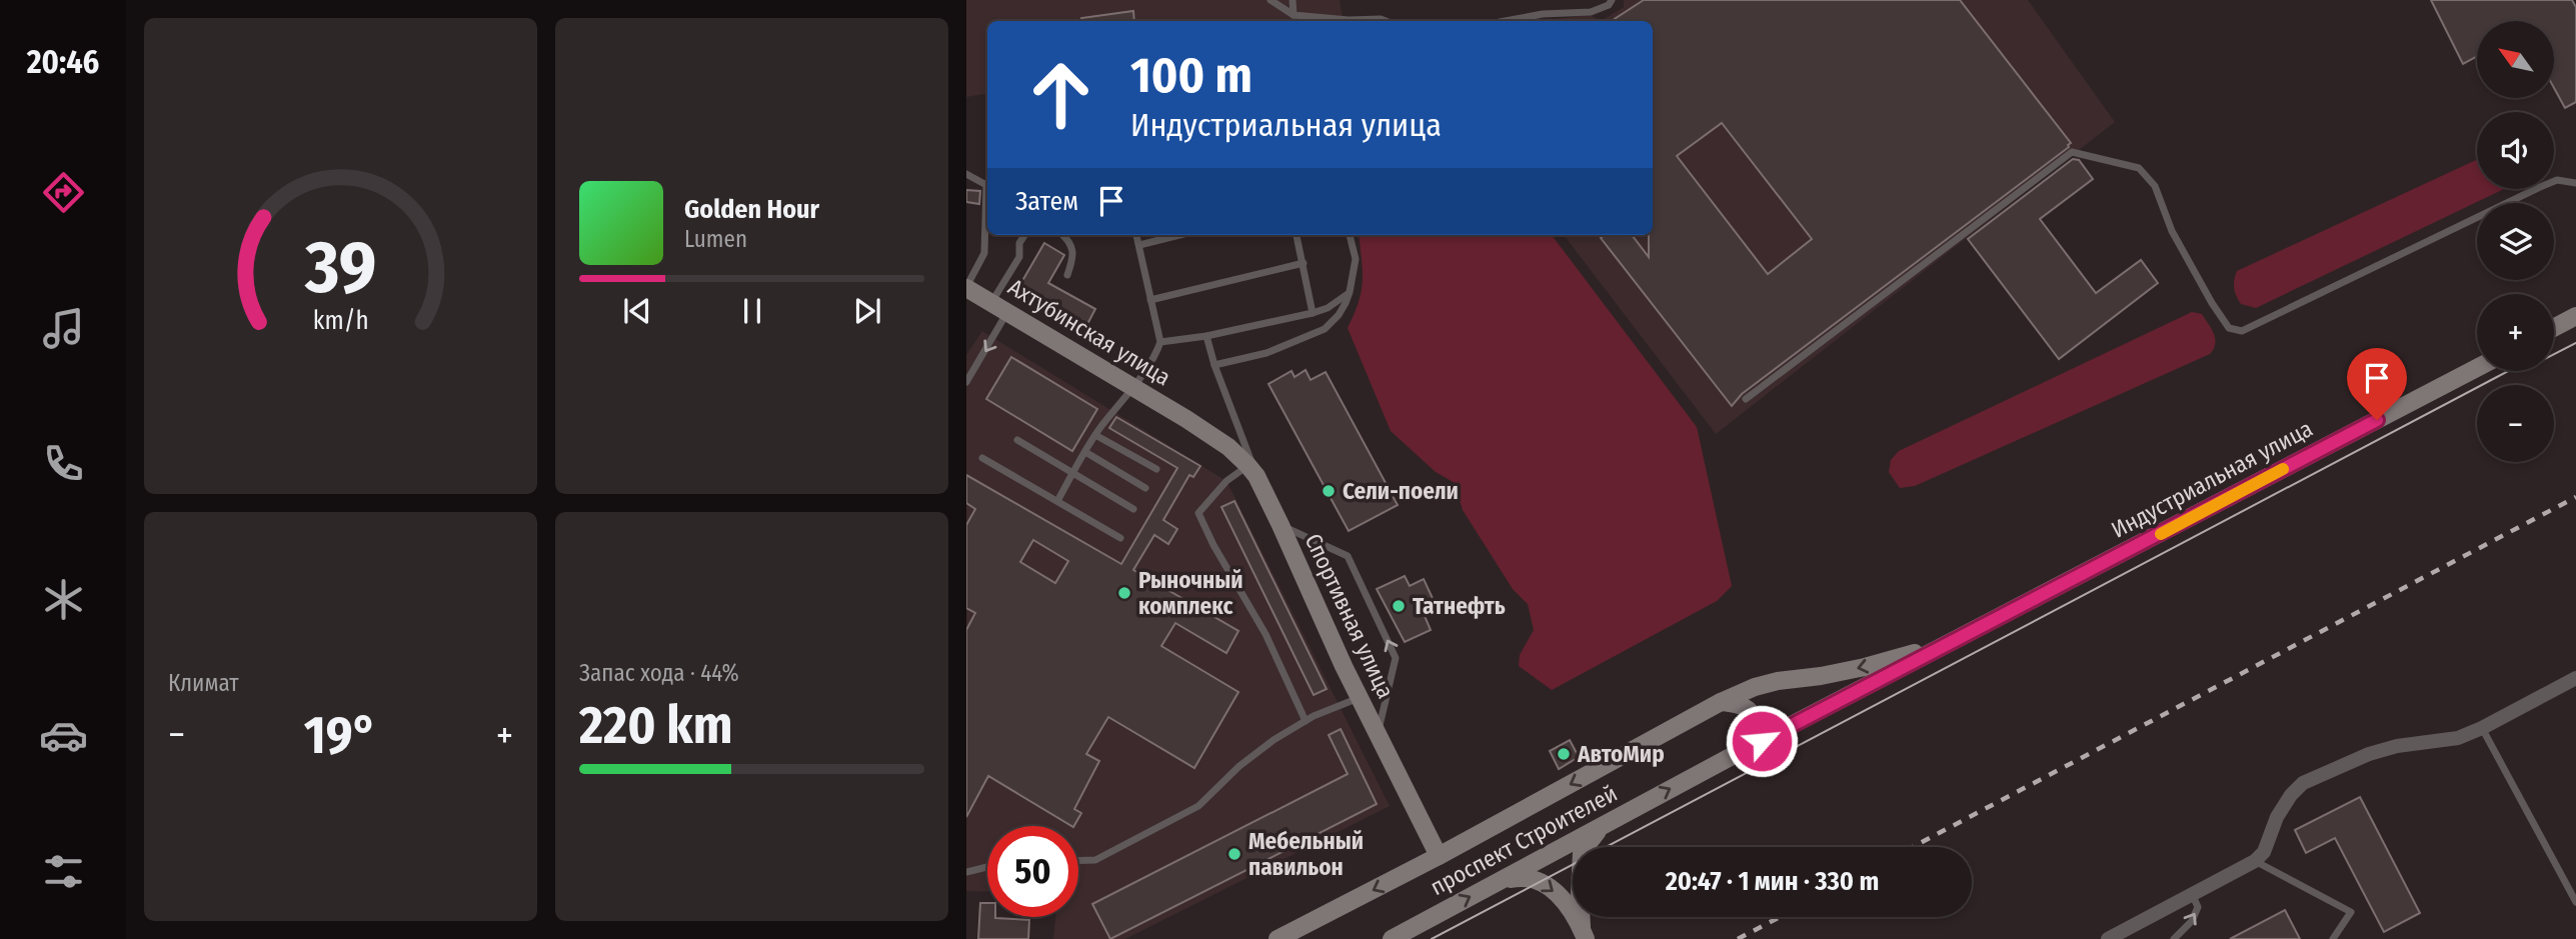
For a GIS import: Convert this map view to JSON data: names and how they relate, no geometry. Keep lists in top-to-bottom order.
{
  "streets": {
    "main road": [
      "Ахтубинская улица",
      "Индустриальная улица",
      "Спортивная улица",
      "проспект Строителей"
    ]
  },
  "crossings": [
    ["Ахтубинская улица", "Спортивная улица"],
    ["Индустриальная улица", "проспект Строителей"],
    ["Спортивная улица", "проспект Строителей"]
  ],
  "places": [
    "Сели-поели",
    "Рыночный комплекс",
    "Татнефть",
    "АвтоМир",
    "Мебельный павильон"
  ],
  "north": "top left",
  "page": {
    "tabs": "20:46",
    "map_buttons": ["+", "−"],
    "turn": ["100 m", "Индустриальная улица"],
    "then": "Затем",
    "song": ["Golden Hour", "Lumen"],
    "tile": [
      "Климат",
      ["Запас хода · 44%", "220 km"]
    ],
    "heat": ["−", "19°", "+"],
    "limit": "50",
    "trip": "20:47 · 1 мин · 330 m",
    "gauge": ["39", "km/h"]
  }
}
